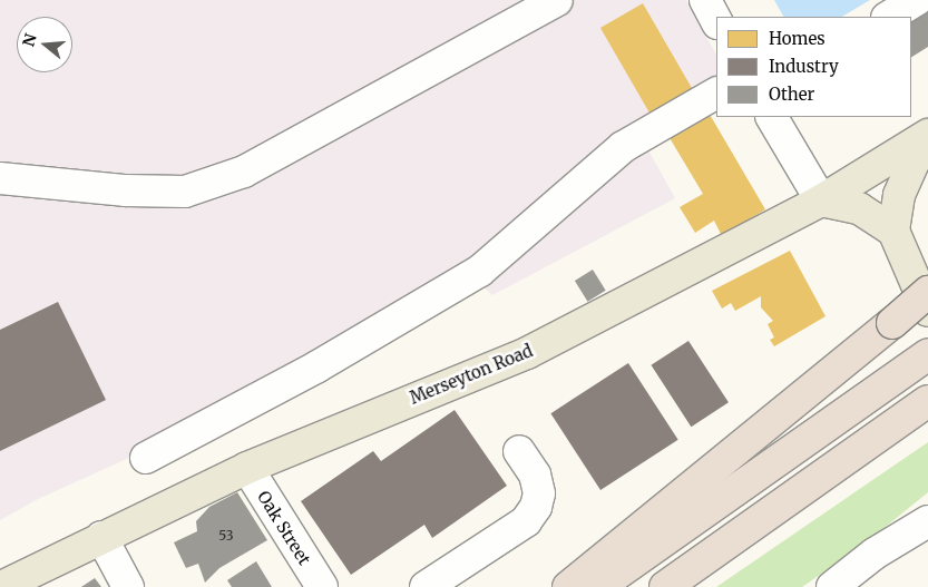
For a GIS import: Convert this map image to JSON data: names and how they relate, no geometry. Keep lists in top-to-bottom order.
{
  "streets": {
    "main road": ["Merseyton Road"],
    "street": ["Oak Street"]
  },
  "crossings": [
    ["Merseyton Road", "Oak Street"]
  ],
  "house_numbers": ["53"],
  "legend": ["Homes", "Industry", "Other"],
  "north": "left"
}
